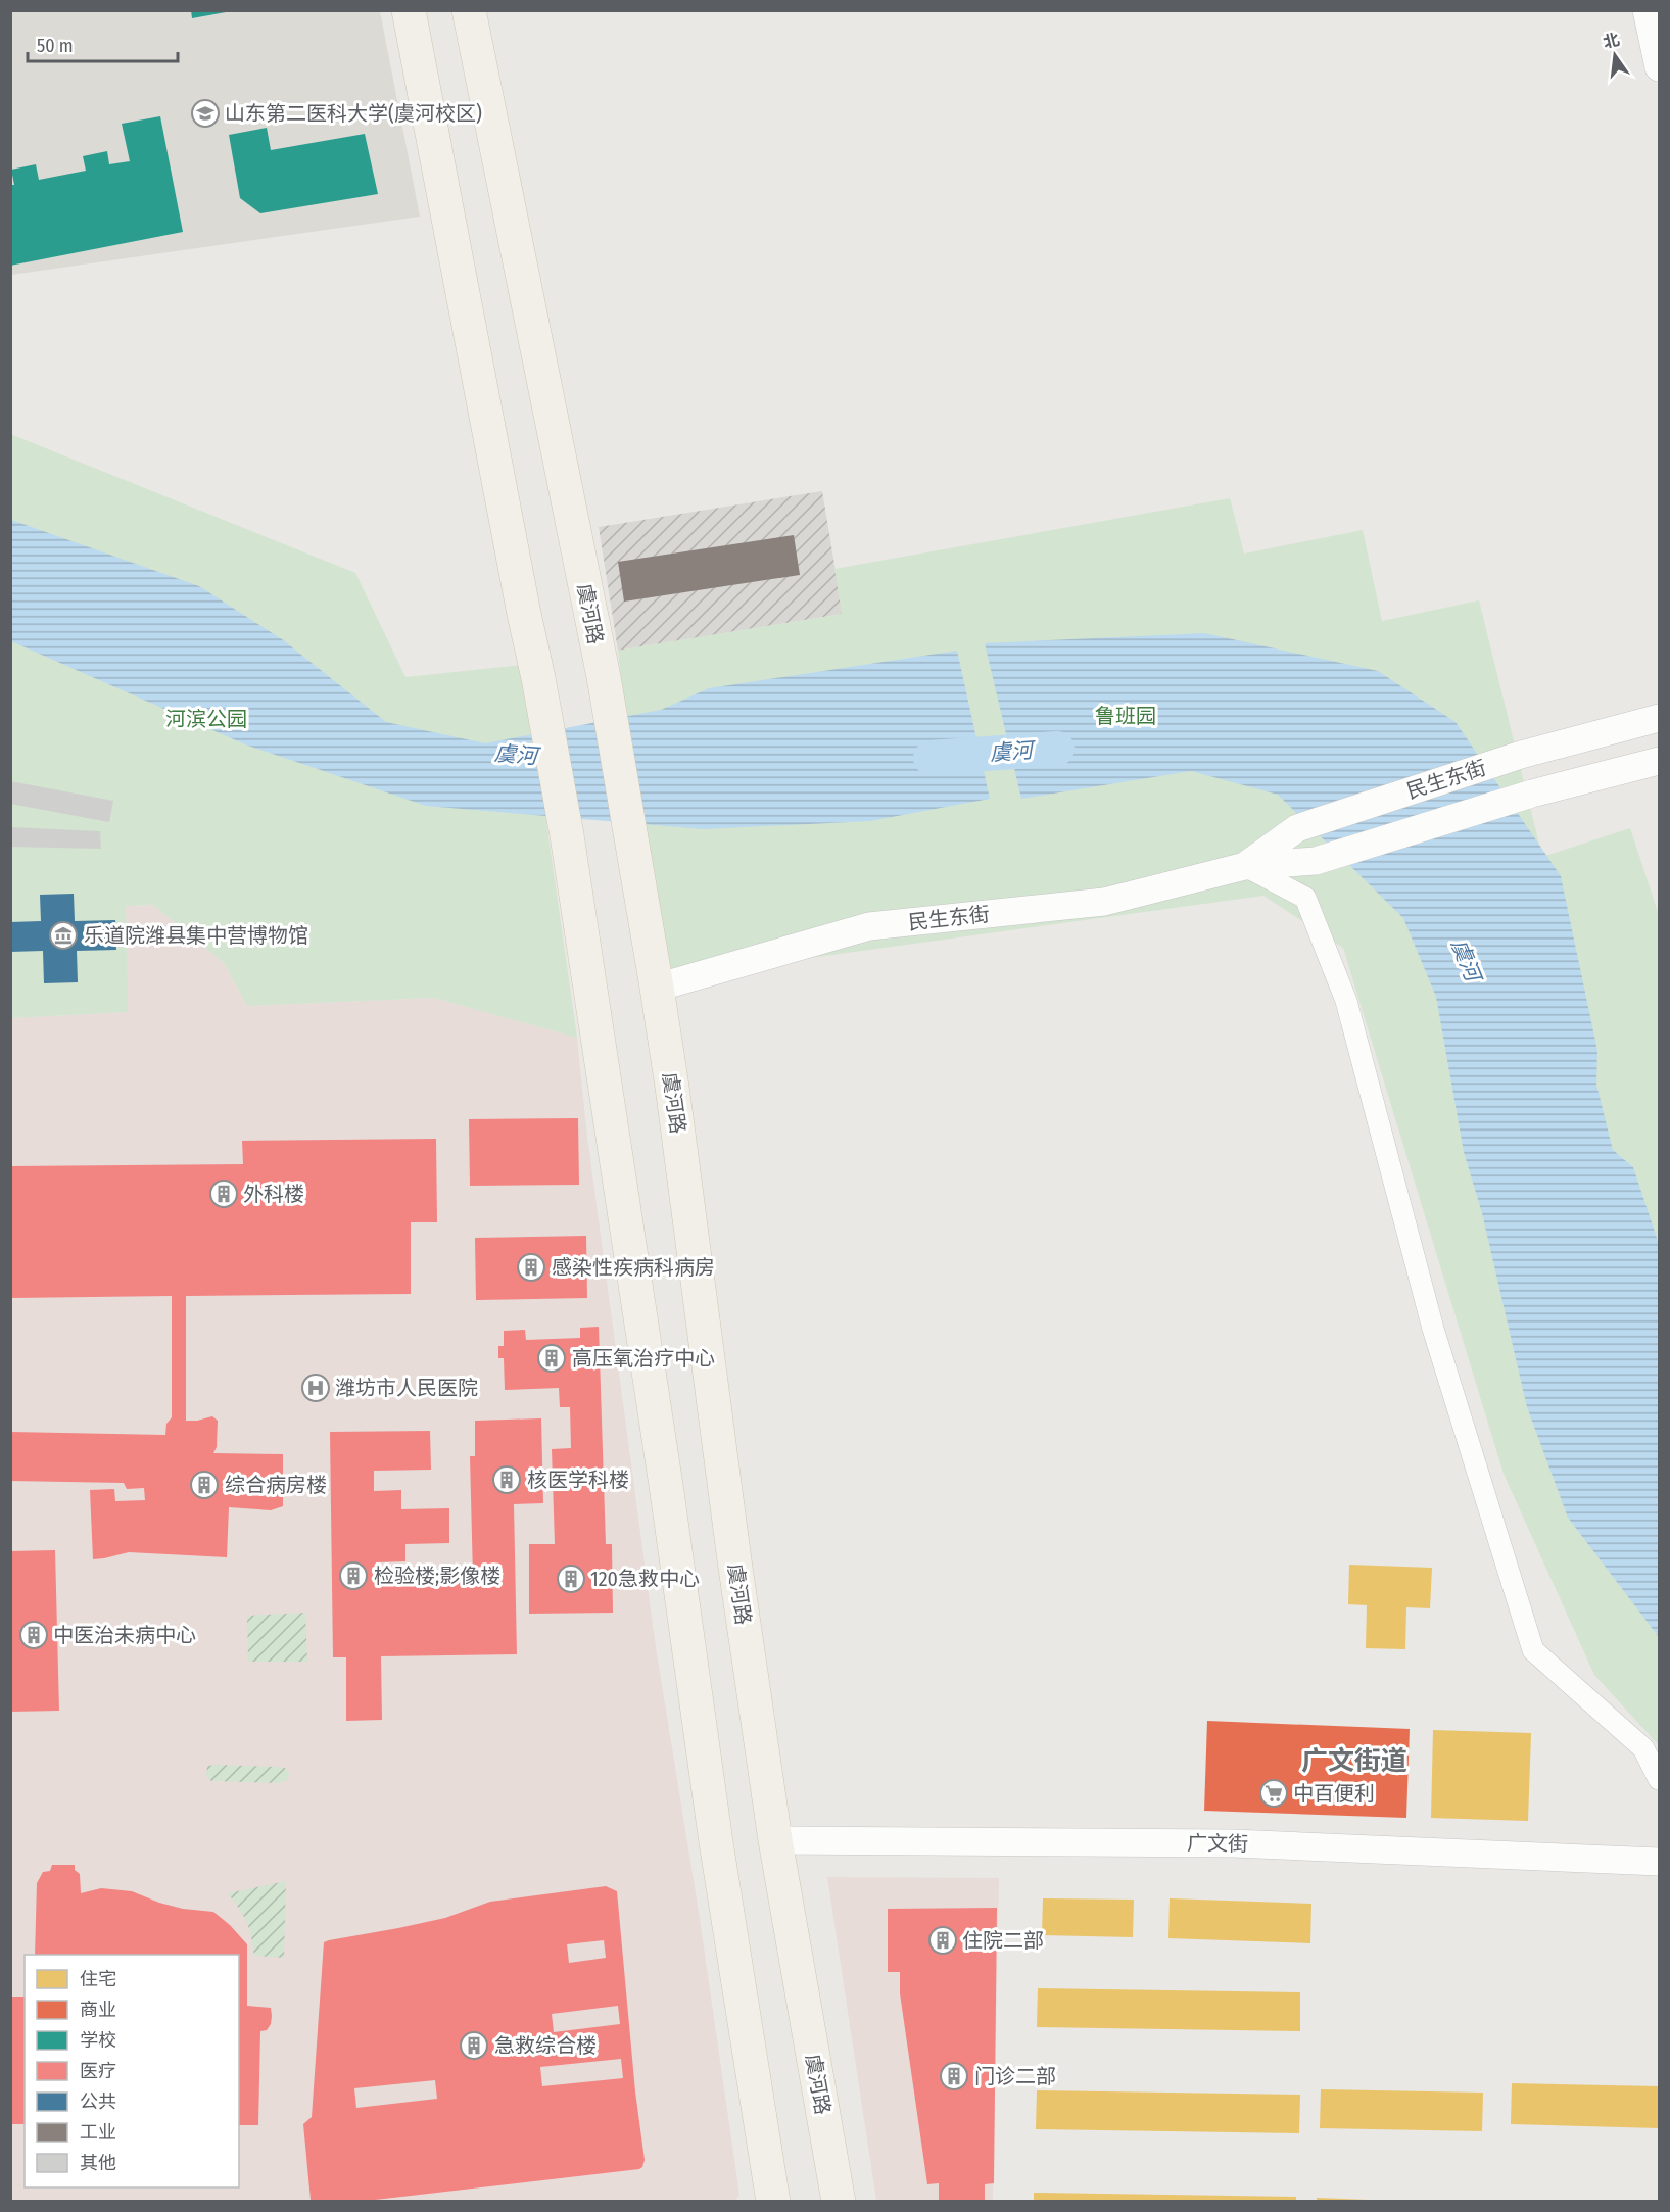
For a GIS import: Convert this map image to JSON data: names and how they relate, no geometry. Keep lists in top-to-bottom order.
{
  "streets": {
    "main road": ["虞河路"],
    "street": ["民生东街", "广文街"]
  },
  "crossings": [
    ["虞河路", "民生东街"],
    ["虞河路", "广文街"]
  ],
  "districts": ["广文街道"],
  "water": ["虞河"],
  "parks": ["鲁班园", "河滨公园"],
  "places": {
    "school or university": ["山东第二医科大学(虞河校区)"],
    "museum": ["乐道院潍县集中营博物馆"],
    "building": [
      "外科楼",
      "感染性疾病科病房",
      "高压氧治疗中心",
      "核医学科楼",
      "综合病房楼",
      "检验楼;影像楼",
      "120急救中心",
      "中医治未病中心",
      "住院二部",
      "急救综合楼",
      "门诊二部"
    ],
    "hospital": ["潍坊市人民医院"],
    "supermarket": ["中百便利"]
  },
  "legend": [
    "住宅",
    "商业",
    "学校",
    "医疗",
    "公共",
    "工业",
    "其他"
  ],
  "scale_bar": "50 m",
  "north": "top"
}
